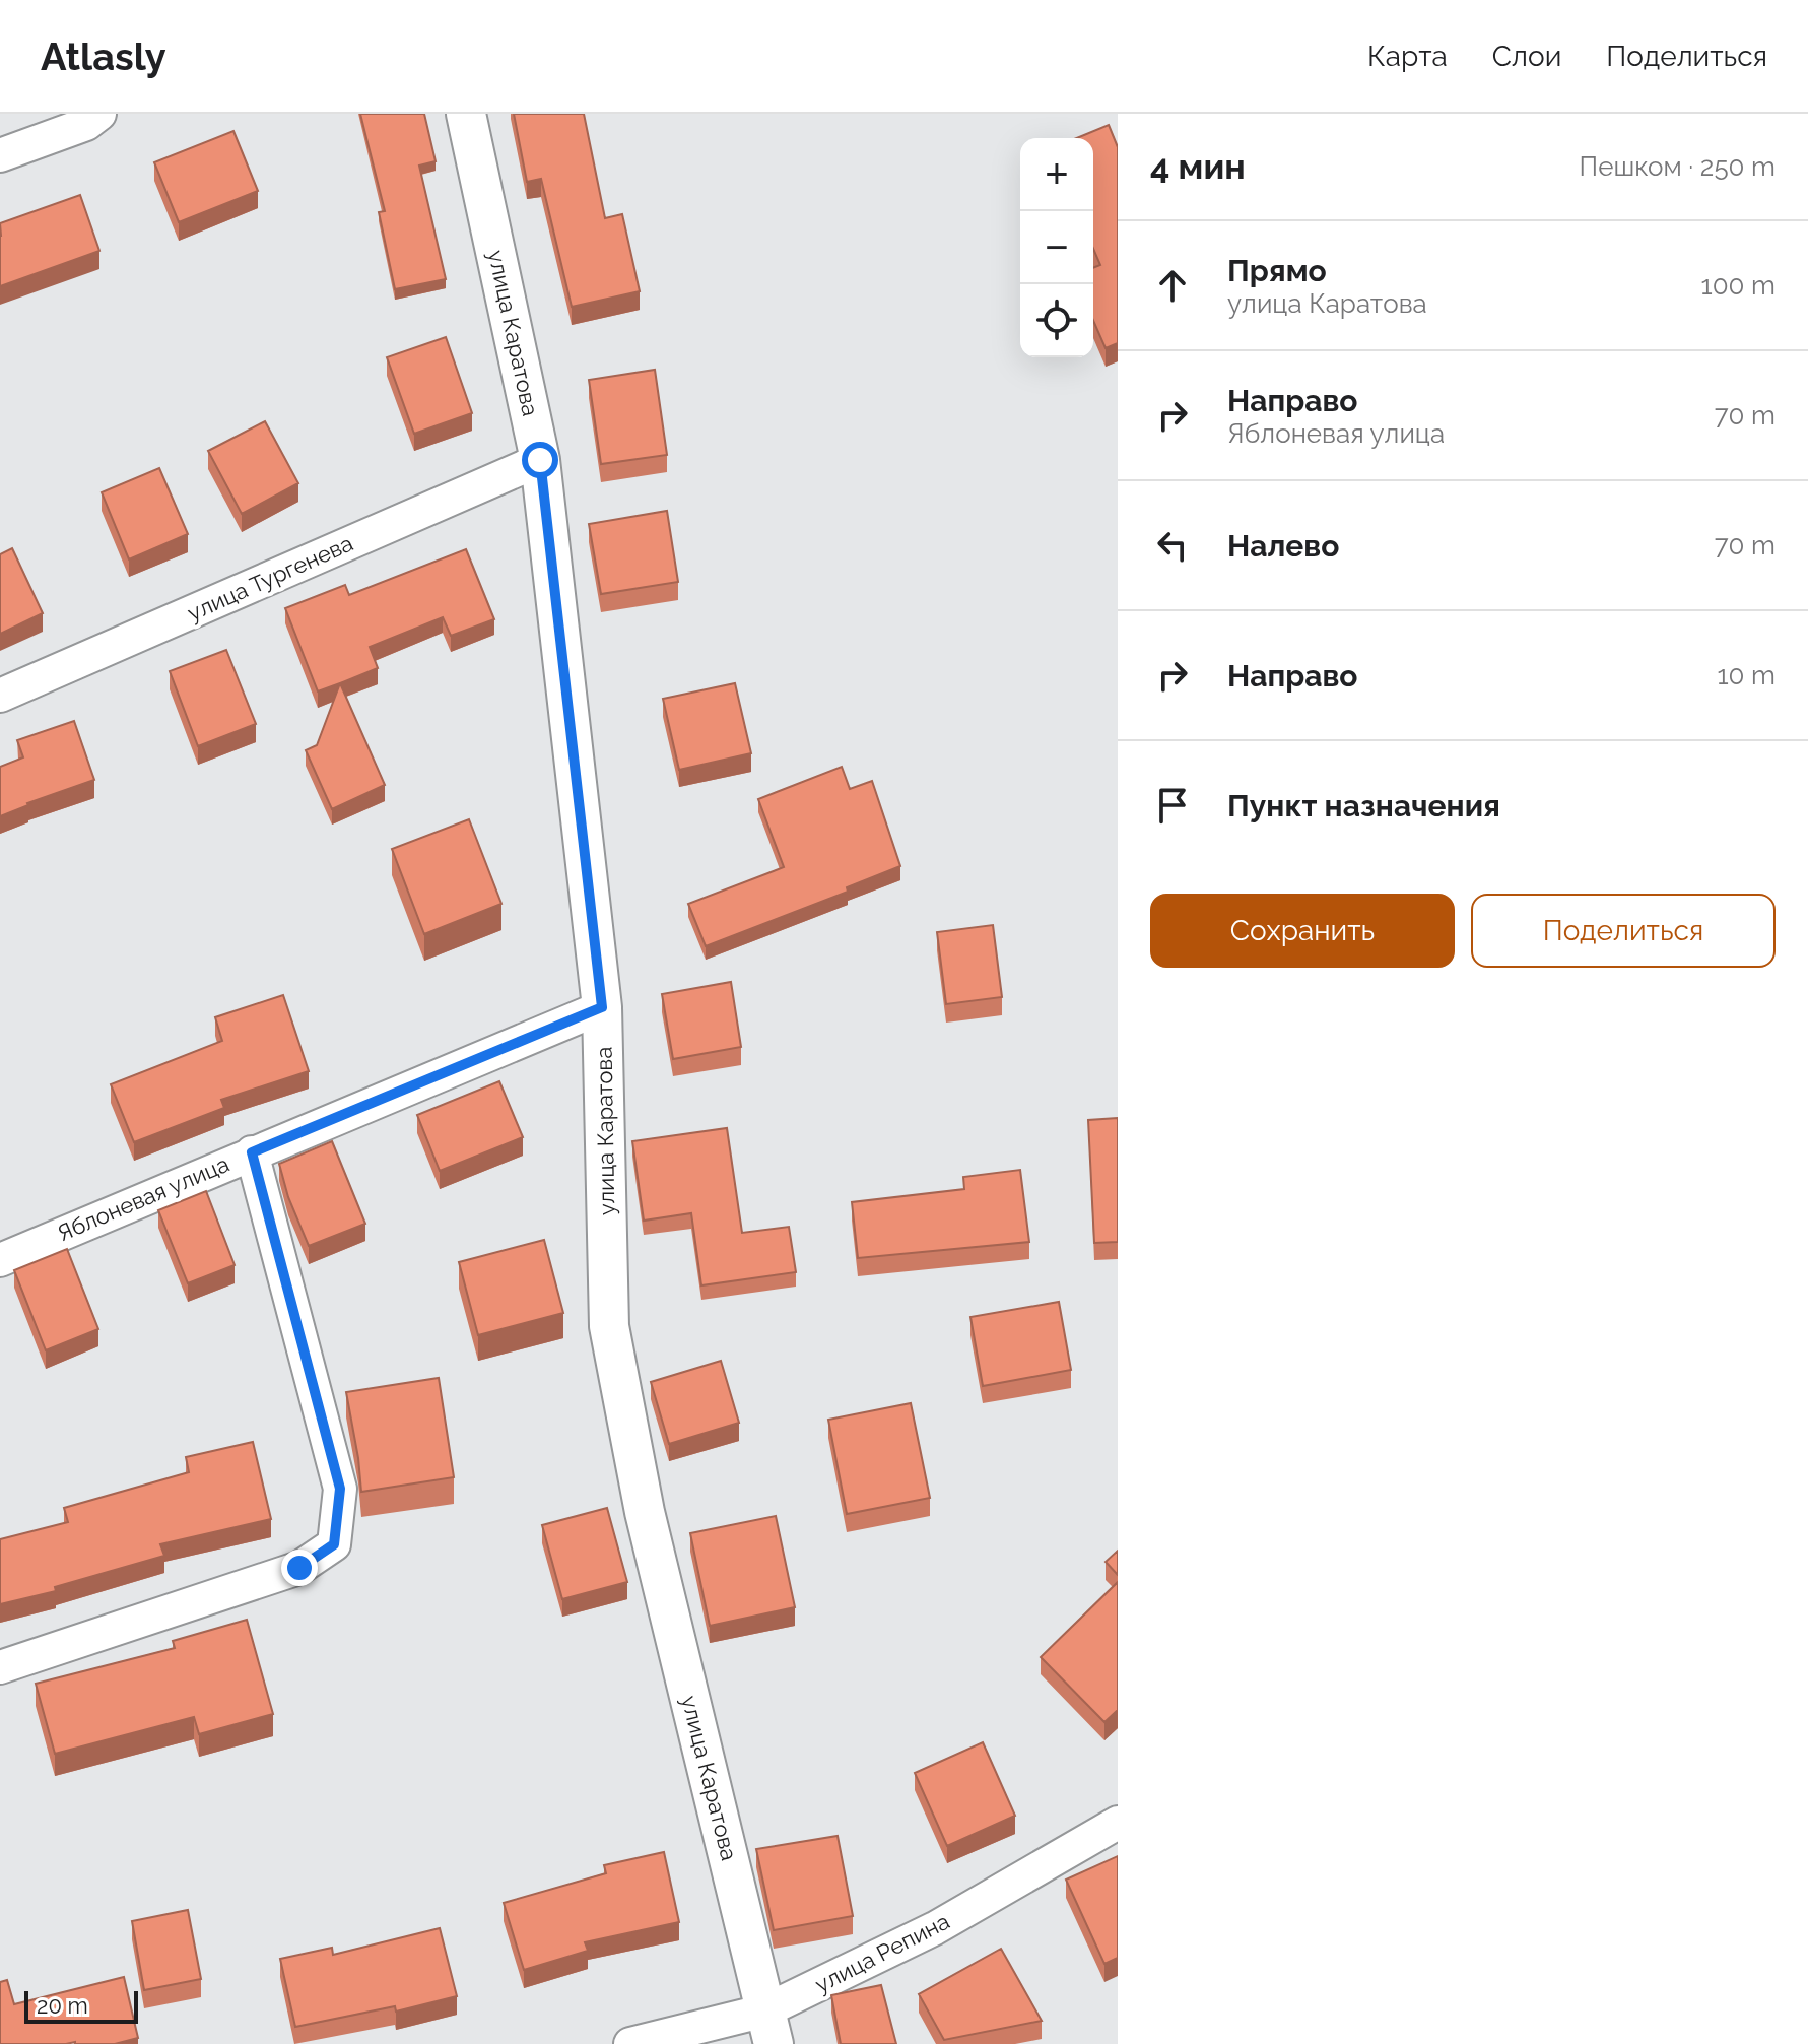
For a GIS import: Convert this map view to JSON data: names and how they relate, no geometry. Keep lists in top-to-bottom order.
{
  "streets": {
    "street": [
      "улица Каратова",
      "улица Тургенева",
      "Яблоневая улица",
      "улица Репина"
    ]
  },
  "crossings": [
    ["улица Каратова", "улица Тургенева"],
    ["улица Каратова", "Яблоневая улица"],
    ["улица Каратова", "улица Репина"]
  ],
  "scale_bar": "20 m",
  "page": {
    "header": "Atlasly",
    "nav": ["Карта", "Слои", "Поделиться"],
    "heading": ["4 мин", "Пешком · 250 m"],
    "map_buttons": ["+", "−"],
    "list": [
      ["Прямо", "улица Каратова", "100 m"],
      ["Направо", "Яблоневая улица", "70 m"],
      ["Налево", "70 m"],
      ["Направо", "10 m"],
      "Пункт назначения"
    ],
    "buttons": ["Сохранить", "Поделиться"],
    "scale": "20 m"
  }
}
